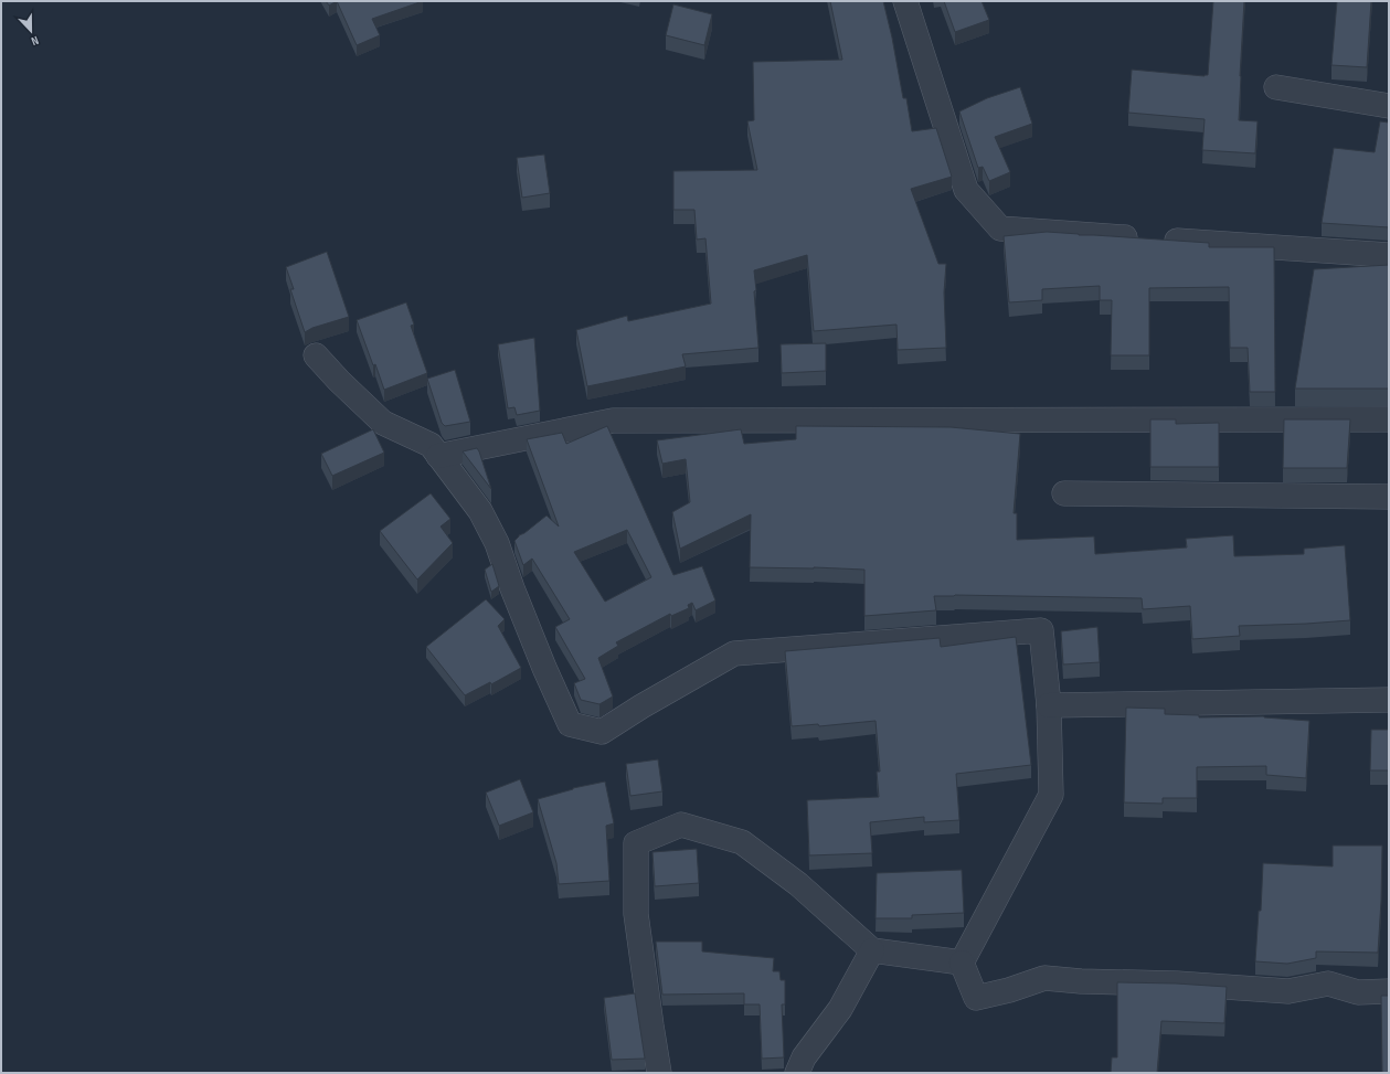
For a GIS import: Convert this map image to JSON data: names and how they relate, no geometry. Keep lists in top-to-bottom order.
{
  "north": "bottom"
}
